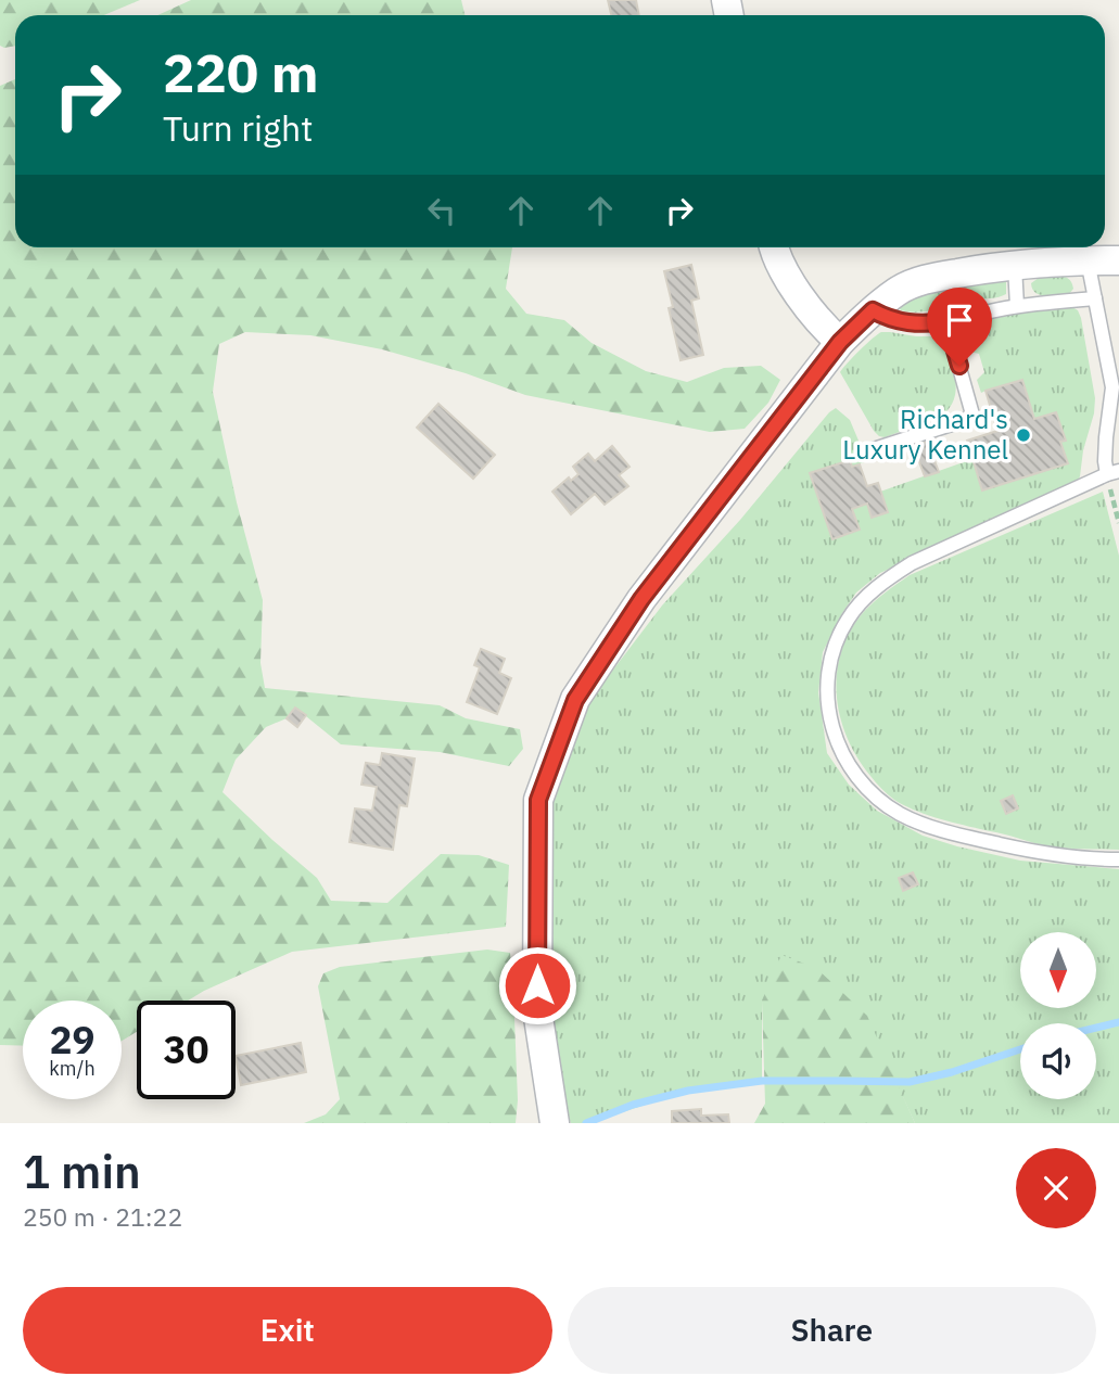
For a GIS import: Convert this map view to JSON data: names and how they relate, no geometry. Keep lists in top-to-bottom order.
{
  "places": ["Richard's Luxury Kennel"],
  "north": "bottom",
  "page": {
    "turn": ["220 m", "Turn right"],
    "speed": "29 km/h",
    "limit": "30",
    "heading": ["1 min", "250 m · 21:22"],
    "buttons": ["Exit", "Share"]
  }
}
